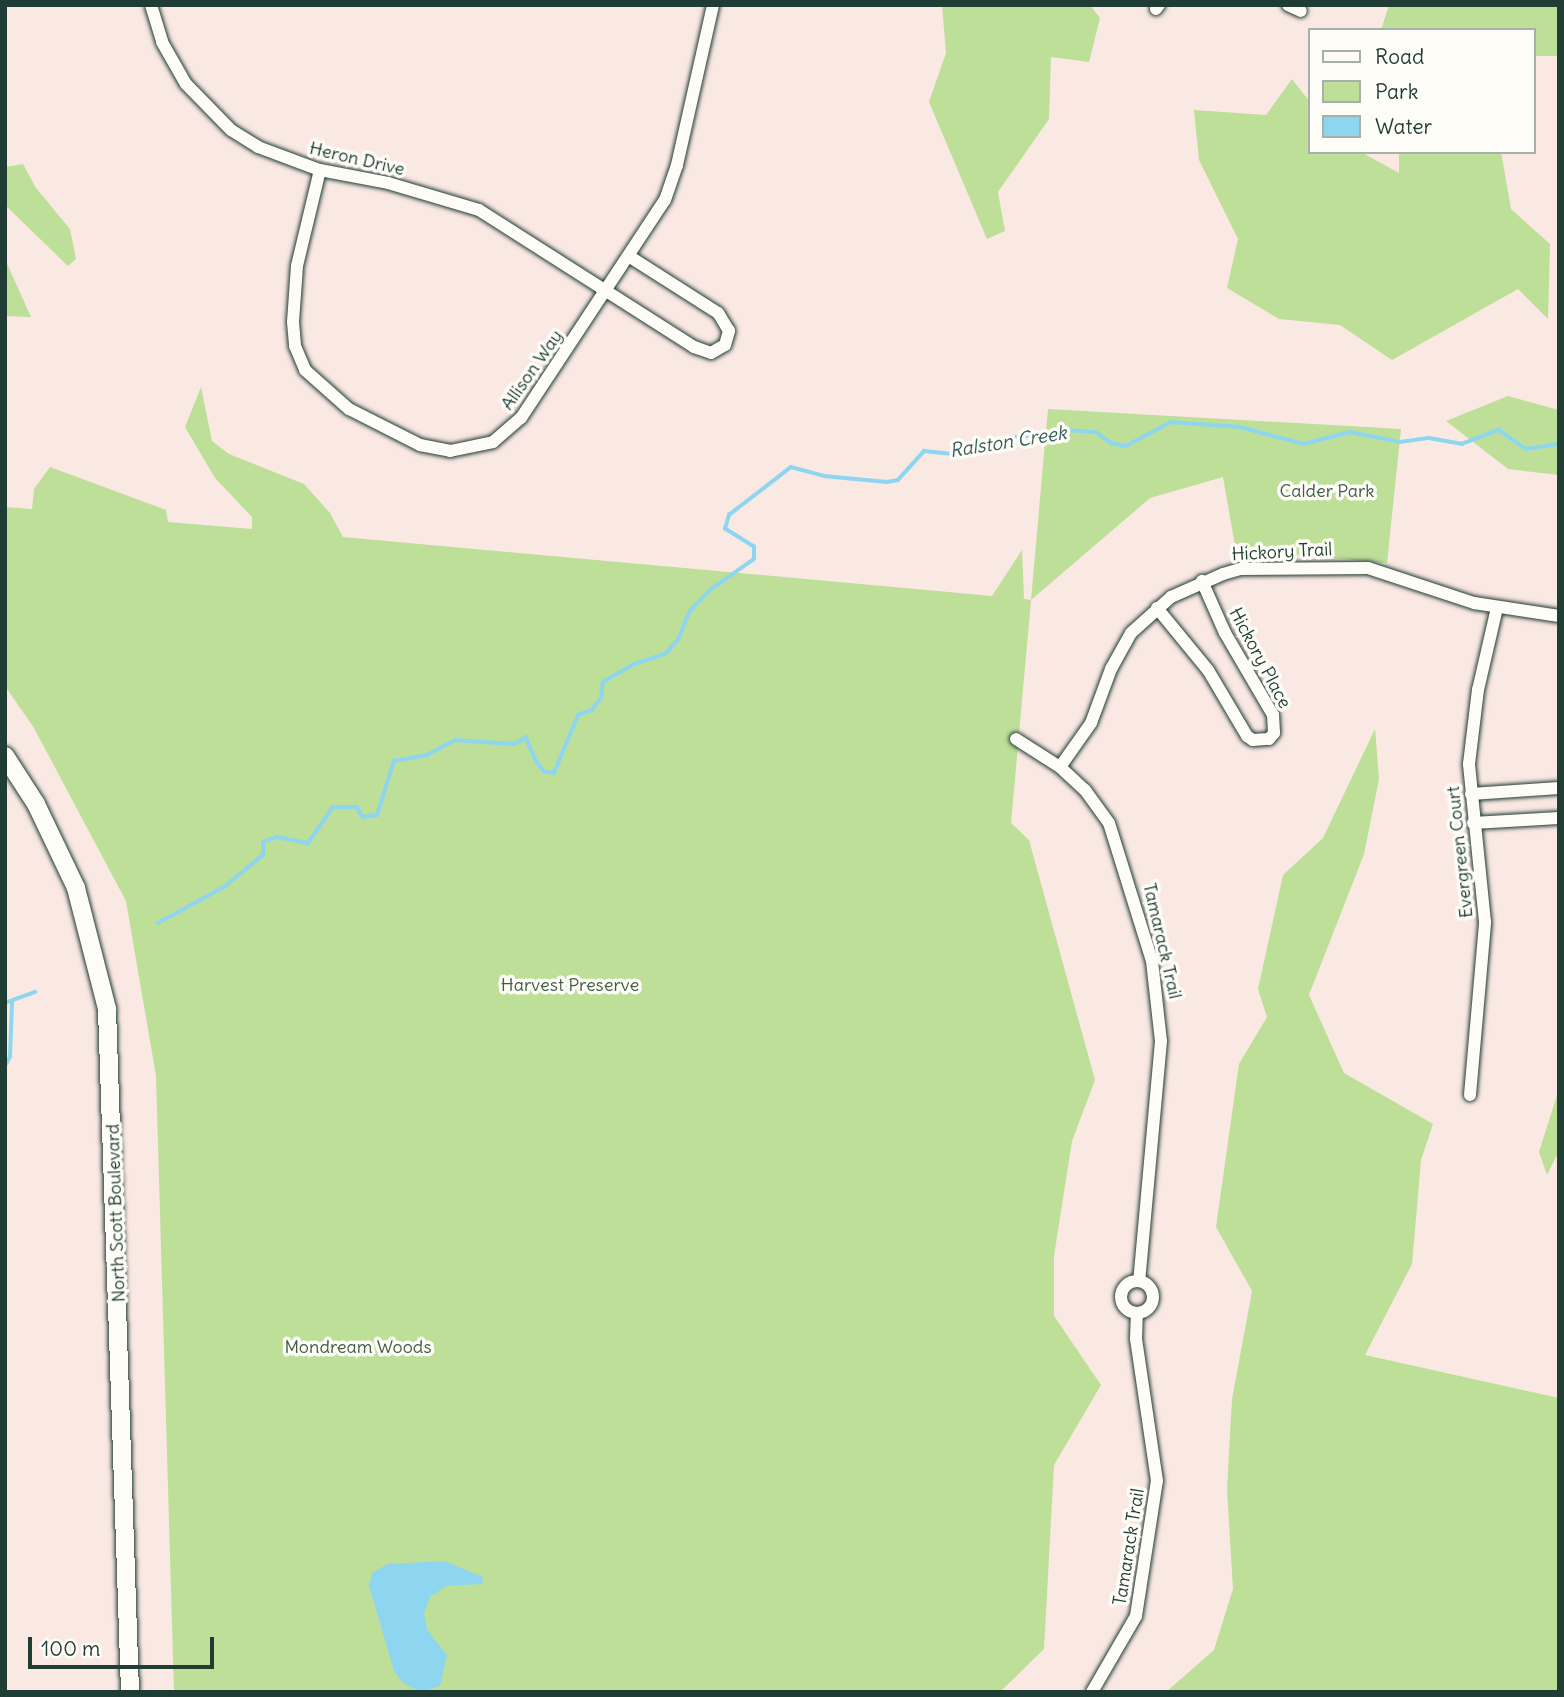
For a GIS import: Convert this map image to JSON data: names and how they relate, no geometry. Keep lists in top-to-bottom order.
{
  "streets": {
    "main road": ["North Scott Boulevard"],
    "street": [
      "Heron Drive",
      "Allison Way",
      "Hickory Trail",
      "Hickory Place",
      "Evergreen Court",
      "Tamarack Trail"
    ]
  },
  "crossings": [
    ["Heron Drive", "Allison Way"],
    ["Hickory Trail", "Hickory Place"],
    ["Hickory Trail", "Evergreen Court"],
    ["Hickory Trail", "Tamarack Trail"]
  ],
  "water": ["Ralston Creek"],
  "parks": ["Calder Park", "Harvest Preserve", "Mondream Woods"],
  "legend": ["Road", "Park", "Water"],
  "scale_bar": "100 m"
}
